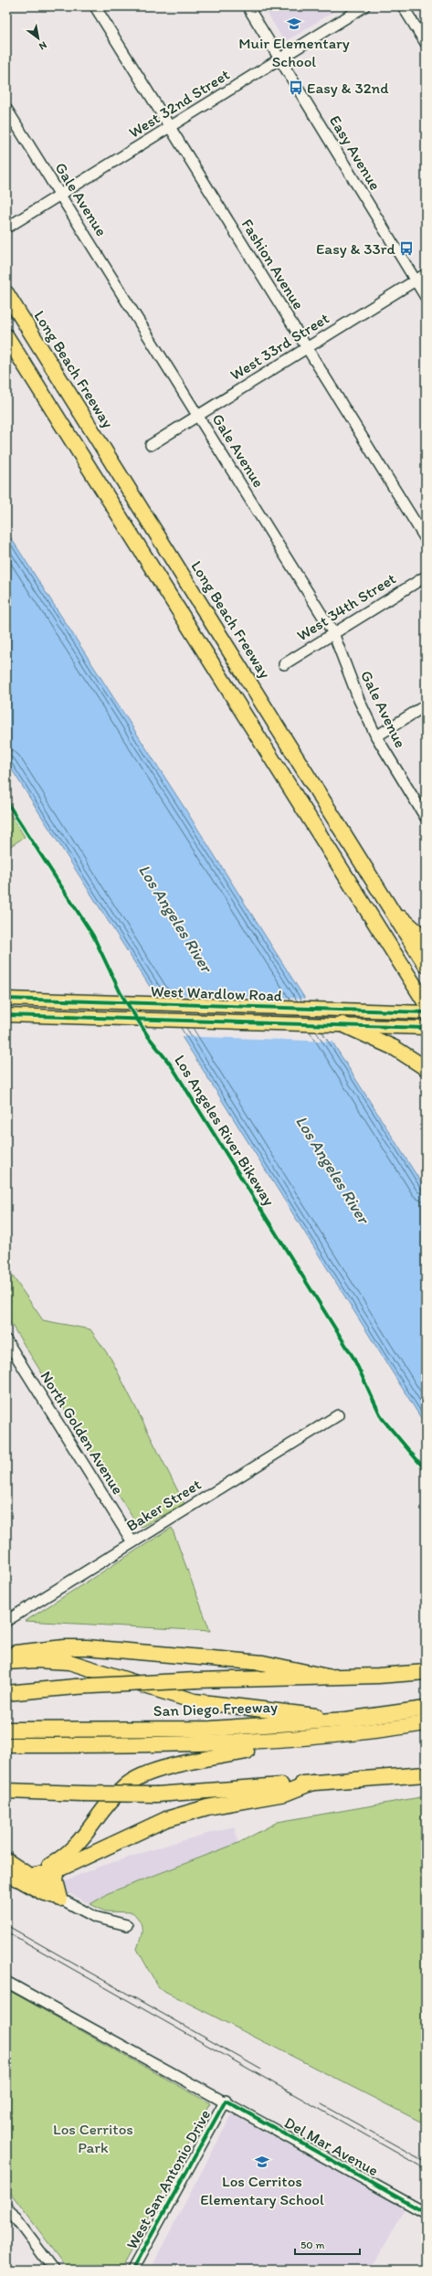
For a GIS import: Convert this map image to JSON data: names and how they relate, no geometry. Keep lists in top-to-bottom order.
{
  "streets": {
    "highway": ["Long Beach Freeway", "San Diego Freeway"],
    "main road": ["West Wardlow Road"],
    "street": [
      "West 32nd Street",
      "Easy Avenue",
      "Gale Avenue",
      "Fashion Avenue",
      "West 33rd Street",
      "West 34th Street",
      "North Golden Avenue",
      "Baker Street",
      "Del Mar Avenue",
      "West San Antonio Drive"
    ],
    "cycle path": ["Los Angeles River Bikeway"]
  },
  "crossings": [
    ["West 32nd Street", "Easy Avenue"],
    ["West 32nd Street", "Gale Avenue"],
    ["West 32nd Street", "Fashion Avenue"],
    ["Easy Avenue", "West 33rd Street"],
    ["Gale Avenue", "West 33rd Street"],
    ["Gale Avenue", "West 34th Street"],
    ["Fashion Avenue", "West 33rd Street"],
    ["North Golden Avenue", "Baker Street"],
    ["Del Mar Avenue", "West San Antonio Drive"]
  ],
  "water": ["Los Angeles River"],
  "parks": ["Los Cerritos Park"],
  "places": {
    "school or university": ["Muir Elementary School", "Los Cerritos Elementary School"],
    "bus stop": ["Easy & 32nd", "Easy & 33rd"]
  },
  "scale_bar": "50 m",
  "north": "bottom right"
}
